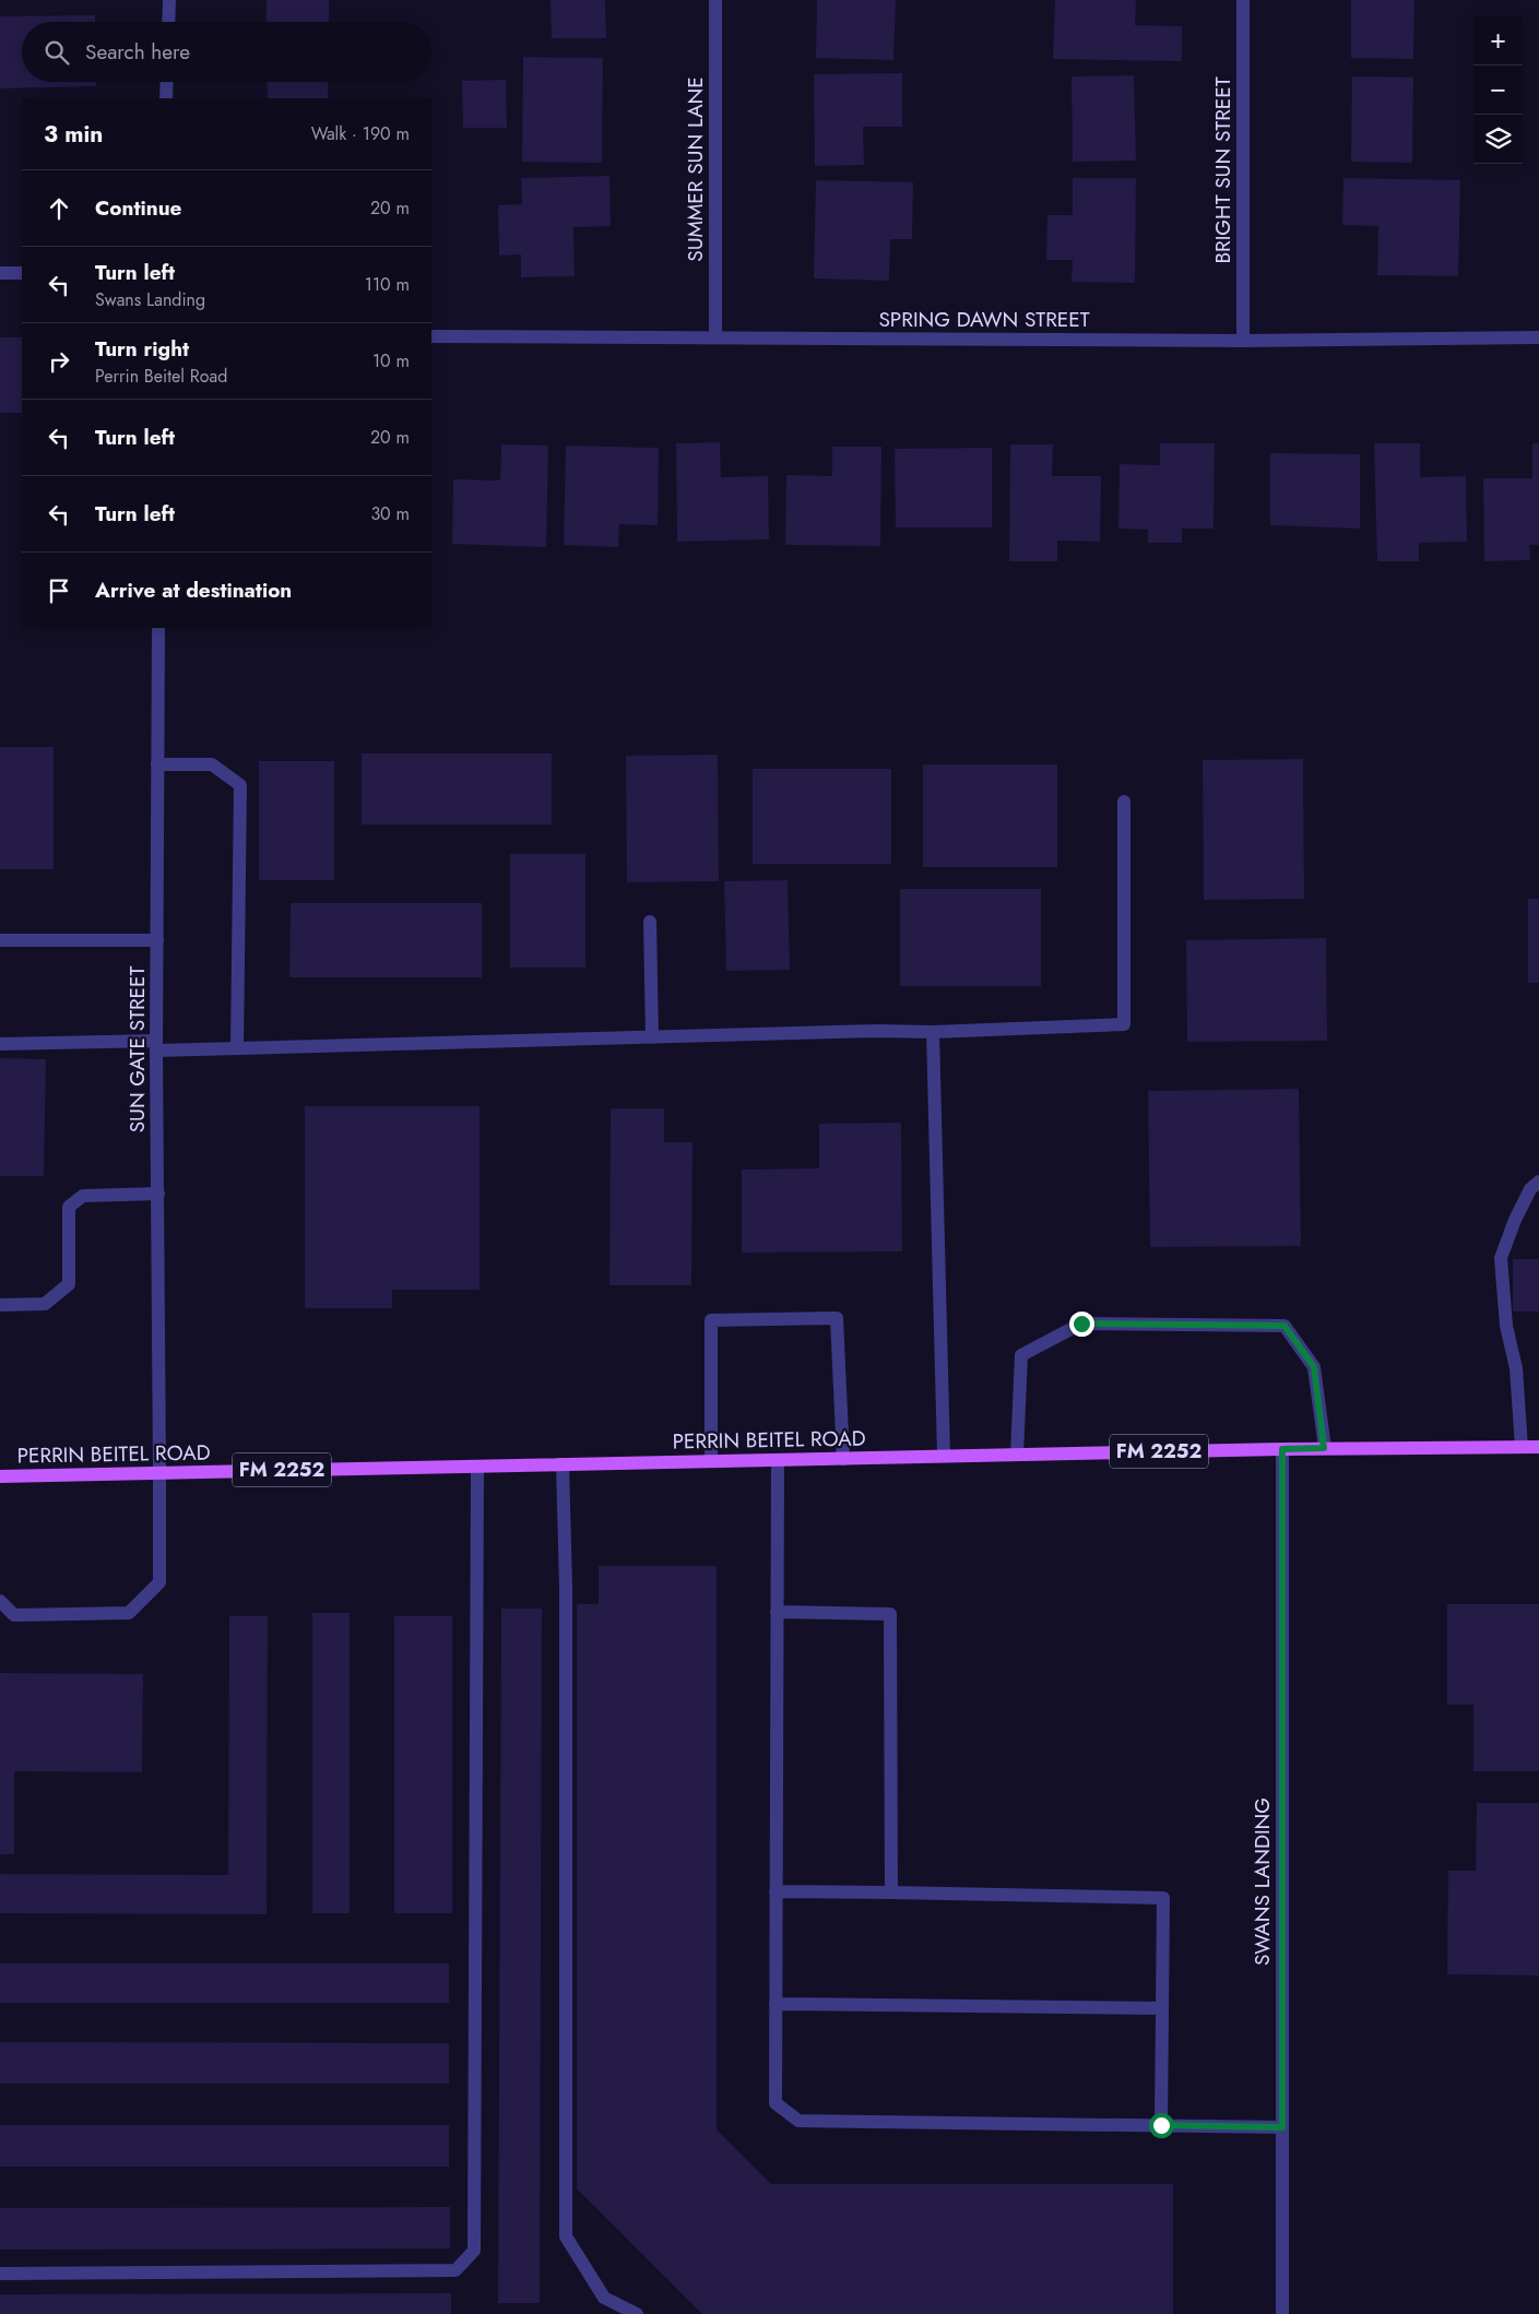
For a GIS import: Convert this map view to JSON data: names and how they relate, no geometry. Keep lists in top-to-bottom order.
{
  "streets": {
    "main road": ["PERRIN BEITEL ROAD", "FM 2252"],
    "street": [
      "SUMMER SUN LANE",
      "BRIGHT SUN STREET",
      "SPRING DAWN STREET",
      "SUN GATE STREET",
      "SWANS LANDING"
    ]
  },
  "crossings": [
    ["SUMMER SUN LANE", "SPRING DAWN STREET"],
    ["BRIGHT SUN STREET", "SPRING DAWN STREET"],
    ["SUN GATE STREET", "PERRIN BEITEL ROAD"],
    ["PERRIN BEITEL ROAD", "SWANS LANDING"]
  ],
  "page": {
    "map_buttons": ["+", "−"],
    "search": "Search here",
    "heading": ["3 min", "Walk · 190 m"],
    "list": [
      ["Continue", "20 m"],
      ["Turn left", "Swans Landing", "110 m"],
      ["Turn right", "Perrin Beitel Road", "10 m"],
      ["Turn left", "20 m"],
      ["Turn left", "30 m"],
      "Arrive at destination"
    ]
  }
}
